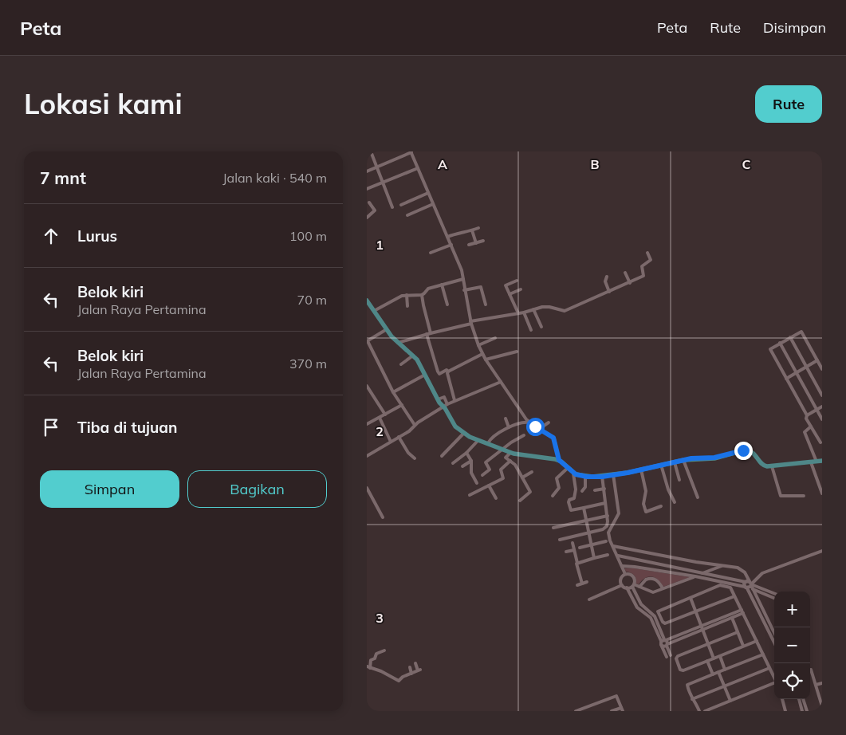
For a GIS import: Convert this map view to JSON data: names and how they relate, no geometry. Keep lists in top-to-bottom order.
{
  "page": {
    "header": "Peta",
    "nav": ["Peta", "Rute", "Disimpan"],
    "buttons": [
      "Rute",
      ["Simpan", "Bagikan"]
    ],
    "title": "Lokasi kami",
    "heading": ["7 mnt", "Jalan kaki · 540 m"],
    "list": [
      ["Lurus", "100 m"],
      ["Belok kiri", "Jalan Raya Pertamina", "70 m"],
      ["Belok kiri", "Jalan Raya Pertamina", "370 m"],
      "Tiba di tujuan"
    ],
    "map_buttons": ["+", "−"]
  },
  "grid": {
    "columns": ["A", "B", "C"],
    "rows": ["1", "2", "3"]
  }
}
